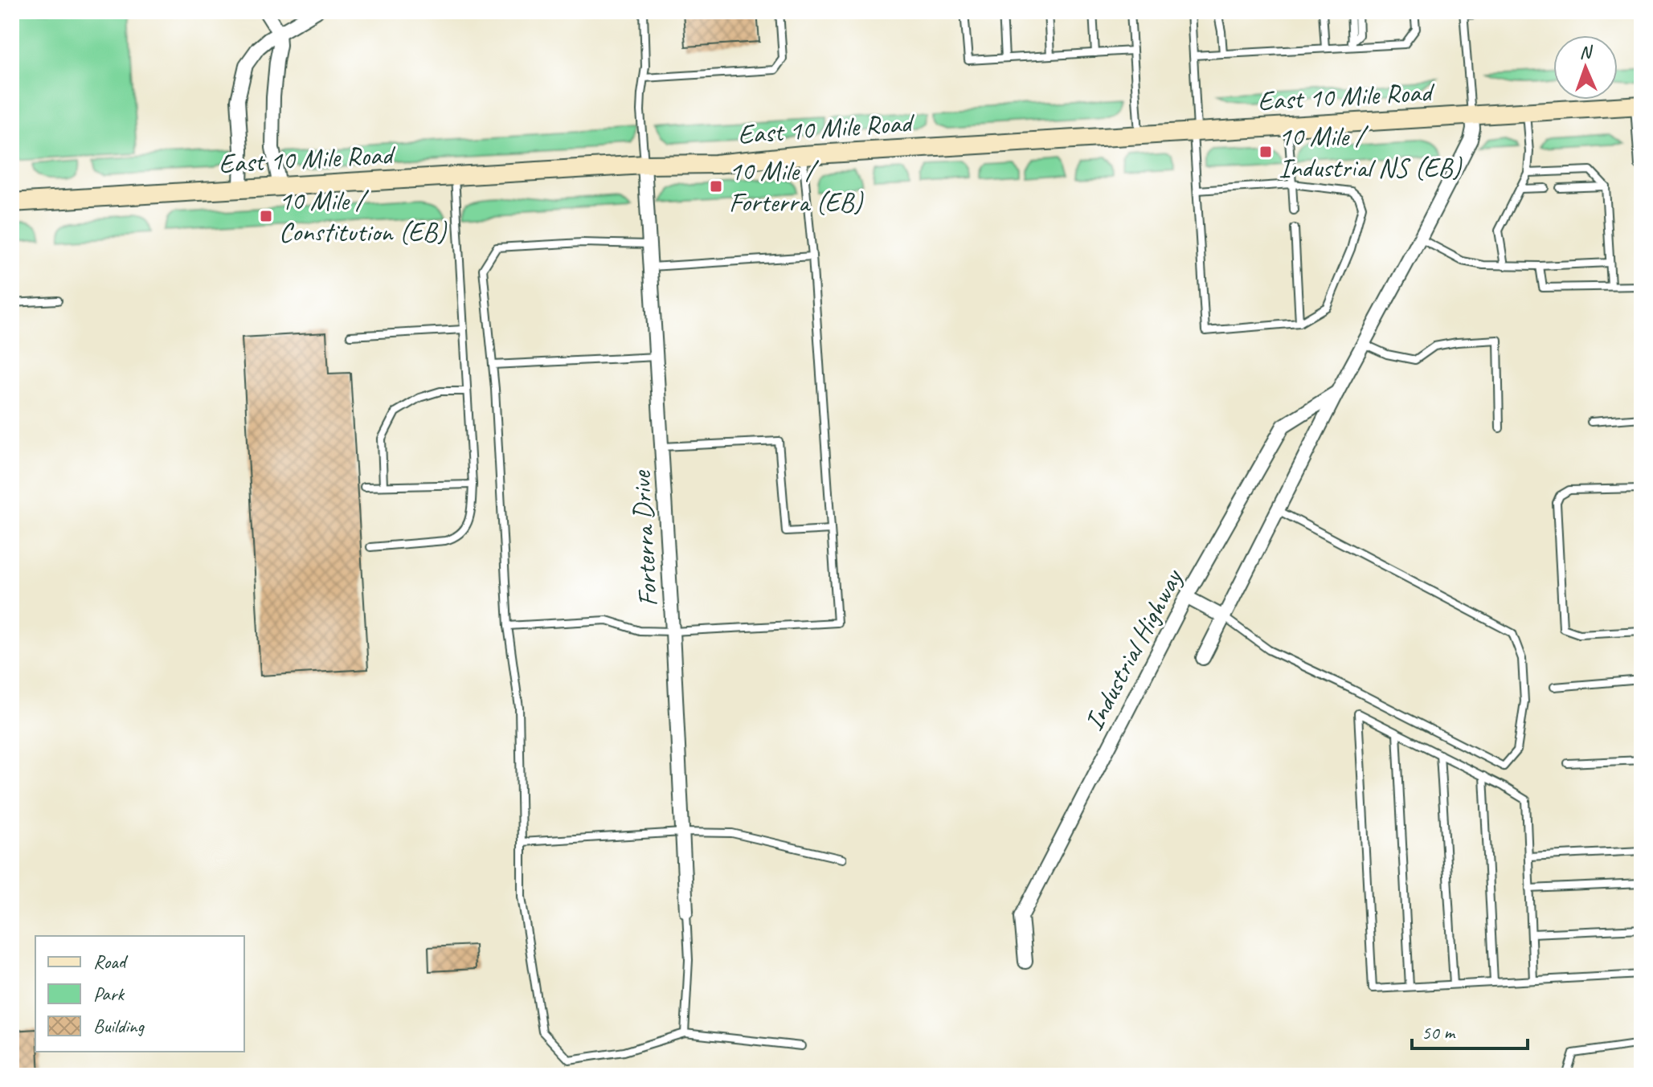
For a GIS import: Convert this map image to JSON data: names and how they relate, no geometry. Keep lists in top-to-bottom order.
{
  "streets": {
    "main road": ["East 10 Mile Road"],
    "street": ["Forterra Drive", "Industrial Highway"]
  },
  "crossings": [
    ["East 10 Mile Road", "Forterra Drive"]
  ],
  "places": {
    "transit": ["10 Mile / Industrial NS (EB)", "10 Mile / Forterra (EB)", "10 Mile / Constitution (EB)"]
  },
  "legend": ["Road", "Park", "Building"],
  "scale_bar": "50 m",
  "north": "top"
}
